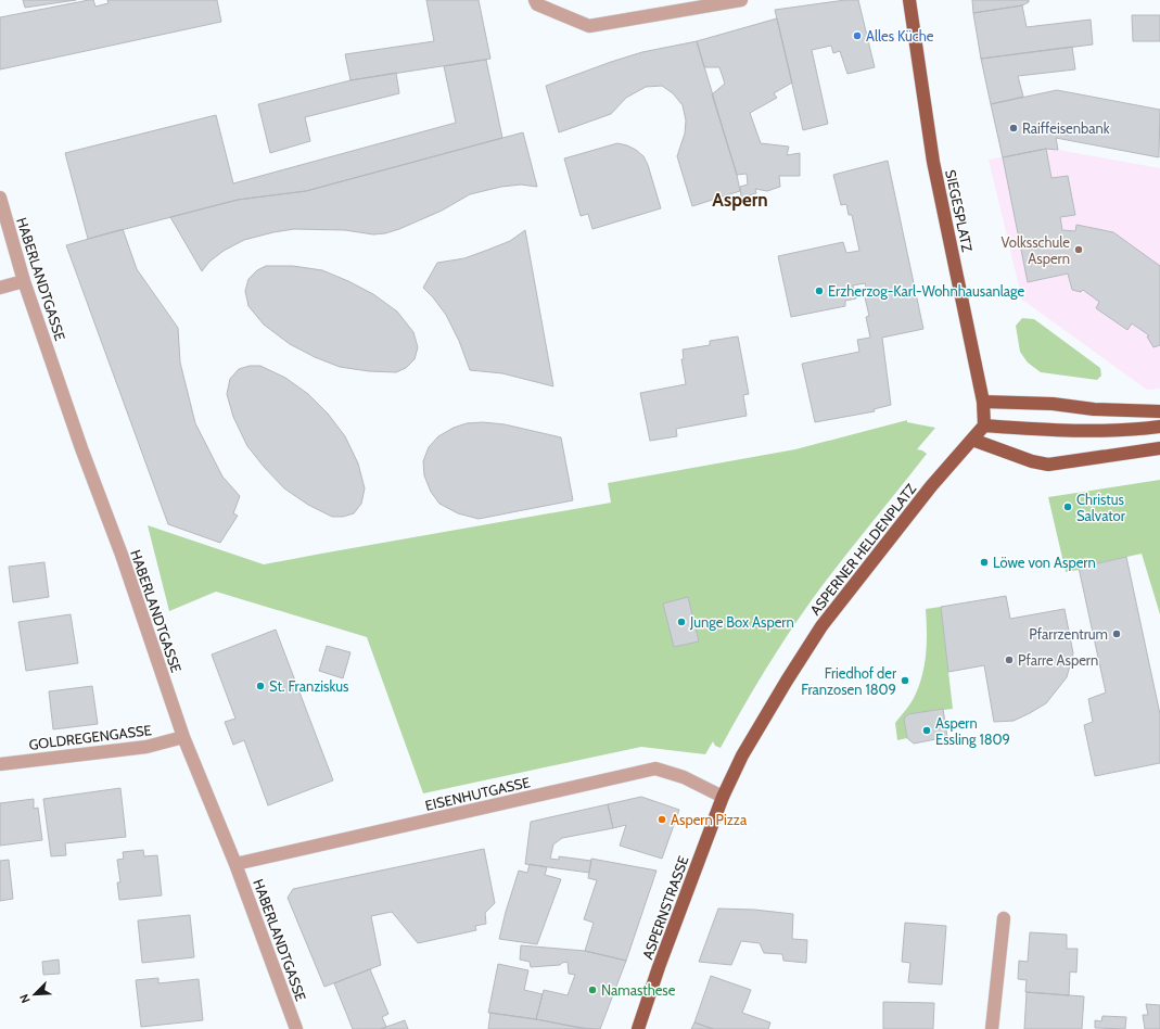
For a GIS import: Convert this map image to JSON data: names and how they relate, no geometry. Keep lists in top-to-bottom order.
{
  "streets": {
    "main road": ["SIEGESPLATZ", "ASPERNER HELDENPLATZ", "ASPERNSTRASSE"],
    "street": ["HABERLANDTGASSE", "GOLDREGENGASSE", "EISENHUTGASSE"]
  },
  "crossings": [
    ["SIEGESPLATZ", "ASPERNER HELDENPLATZ"],
    ["HABERLANDTGASSE", "GOLDREGENGASSE"],
    ["HABERLANDTGASSE", "EISENHUTGASSE"],
    ["ASPERNER HELDENPLATZ", "EISENHUTGASSE"],
    ["ASPERNER HELDENPLATZ", "ASPERNSTRASSE"],
    ["EISENHUTGASSE", "ASPERNSTRASSE"]
  ],
  "districts": ["Aspern"],
  "places": [
    "Alles Küche",
    "Raiffeisenbank",
    "Volksschule Aspern",
    "Erzherzog-Karl-Wohnhausanlage",
    "Christus Salvator",
    "Löwe von Aspern",
    "Junge Box Aspern",
    "Pfarrzentrum",
    "Pfarre Aspern",
    "Friedhof der Franzosen 1809",
    "St. Franziskus",
    "Aspern Essling 1809",
    "Aspern Pizza",
    "Namasthese"
  ],
  "north": "bottom left"
}
